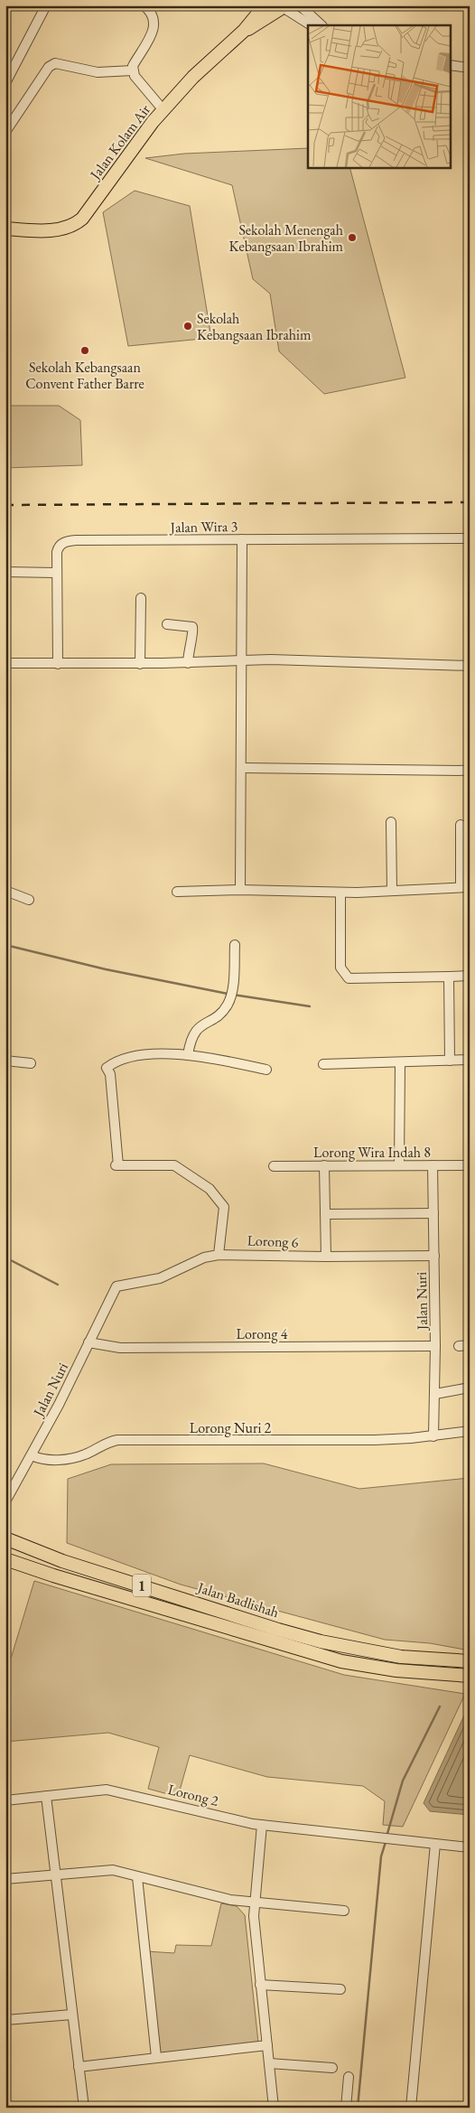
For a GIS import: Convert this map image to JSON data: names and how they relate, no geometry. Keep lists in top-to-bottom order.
{
  "streets": {
    "main road": ["Jalan Kolam Air", "1", "Jalan Badlishah"],
    "street": [
      "Jalan Wira 3",
      "Lorong Wira Indah 8",
      "Lorong 6",
      "Jalan Nuri",
      "Lorong 4",
      "Lorong Nuri 2",
      "Lorong 2"
    ]
  },
  "crossings": [
    ["Lorong Wira Indah 8", "Jalan Nuri"],
    ["Lorong 6", "Jalan Nuri"],
    ["Jalan Nuri", "Lorong 4"],
    ["Jalan Nuri", "Lorong Nuri 2"]
  ],
  "places": ["Sekolah Menengah Kebangsaan Ibrahim", "Sekolah Kebangsaan Ibrahim", "Sekolah Kebangsaan Convent Father Barre"]
}
